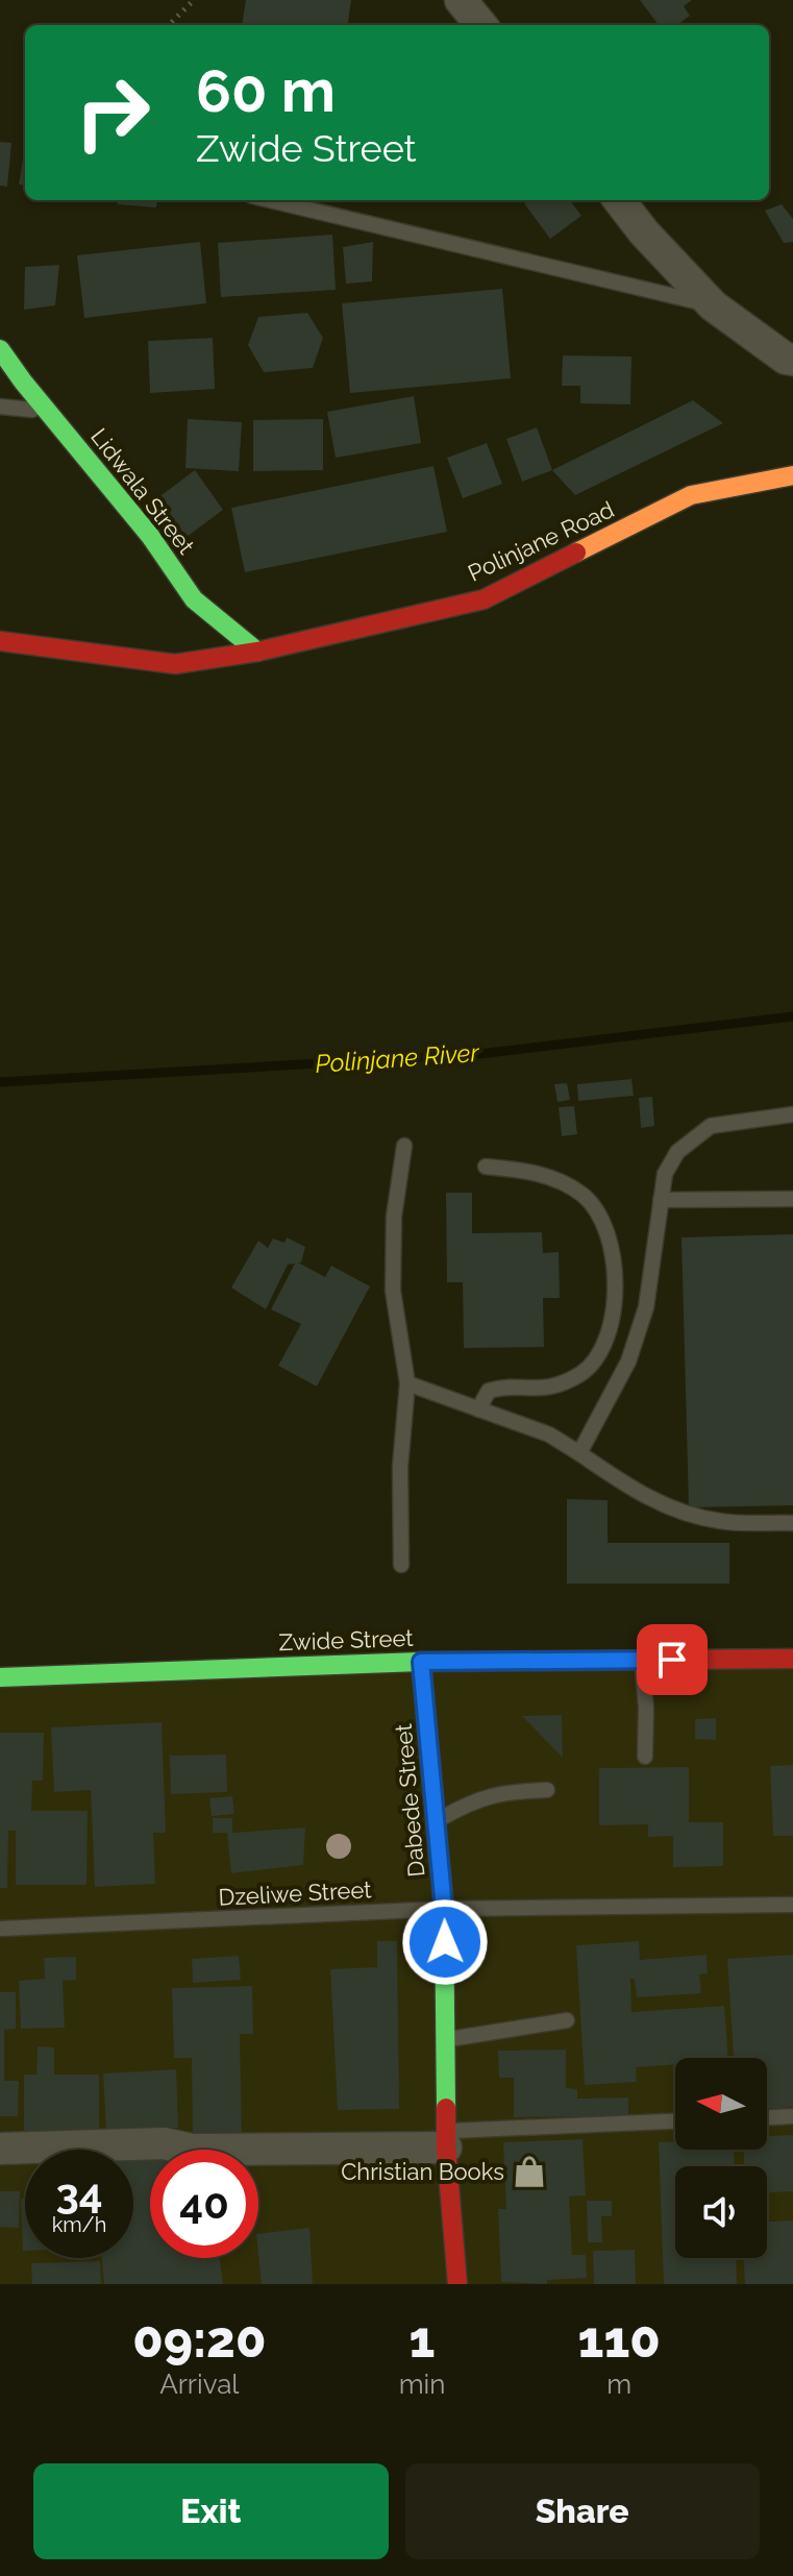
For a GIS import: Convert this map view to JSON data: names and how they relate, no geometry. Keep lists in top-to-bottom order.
{
  "streets": {
    "street": [
      "Lidwala Street",
      "Polinjane Road",
      "Zwide Street",
      "Dabede Street"
    ],
    "lane": ["Dzeliwe Street"]
  },
  "crossings": [
    ["Lidwala Street", "Polinjane Road"],
    ["Zwide Street", "Dabede Street"],
    ["Dabede Street", "Dzeliwe Street"]
  ],
  "water": ["Polinjane River"],
  "places": {
    "shop": ["Christian Books"]
  },
  "north": "left",
  "page": {
    "turn": ["60 m", "Zwide Street"],
    "speed": "34 km/h",
    "limit": "40",
    "eta": [
      "09:20",
      "Arrival",
      "1",
      "min",
      "110",
      "m"
    ],
    "buttons": ["Exit", "Share"]
  }
}
